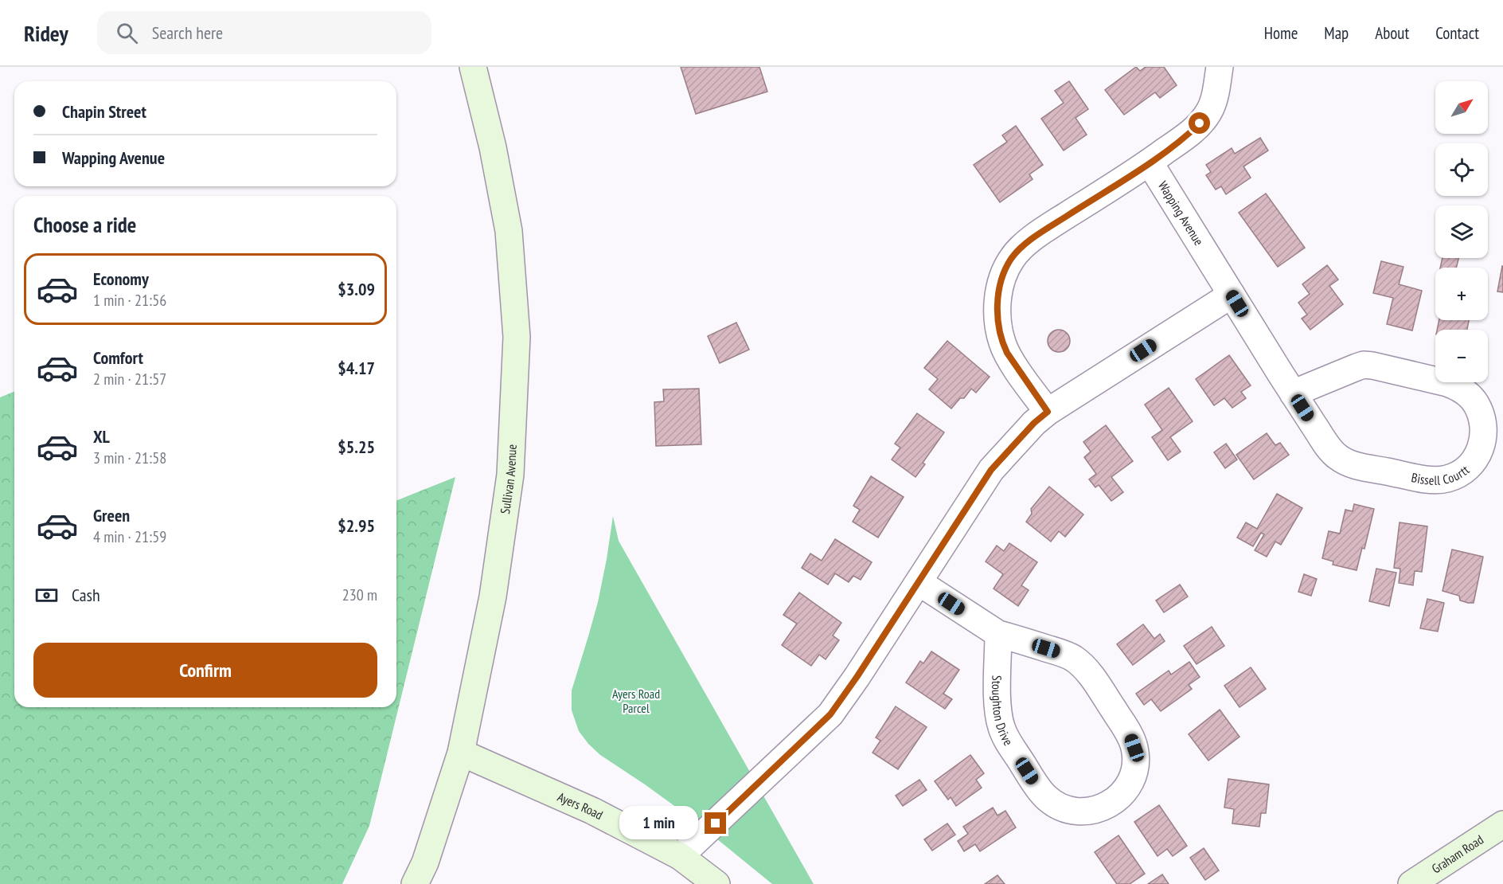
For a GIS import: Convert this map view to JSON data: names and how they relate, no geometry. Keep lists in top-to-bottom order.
{
  "streets": {
    "main road": ["Sullivan Avenue", "Ayers Road", "Graham Road"],
    "street": ["Wapping Avenue", "Bissell Courtt", "Stoughton Drive"]
  },
  "crossings": [
    ["Wapping Avenue", "Bissell Courtt"],
    ["Sullivan Avenue", "Ayers Road"]
  ],
  "parks": ["Ayers Road Parcel"],
  "north": "top right",
  "page": {
    "header": "Ridey",
    "search": "Search here",
    "nav": [
      "Home",
      "Map",
      "About",
      "Contact"
    ],
    "map_buttons": ["+", "−"],
    "banner": ["Chapin Street", "Wapping Avenue"],
    "heading": "Choose a ride",
    "list": [
      {
        "name": "Economy",
        "note": "1 min · 21:56",
        "value": "$3.09"
      },
      {
        "name": "Comfort",
        "note": "2 min · 21:57",
        "value": "$4.17"
      },
      {
        "name": "XL",
        "note": "3 min · 21:58",
        "value": "$5.25"
      },
      {
        "name": "Green",
        "note": "4 min · 21:59",
        "value": "$2.95"
      }
    ],
    "pay": ["Cash", "230 m"],
    "buttons": "Confirm",
    "bubble": "1 min"
  }
}
